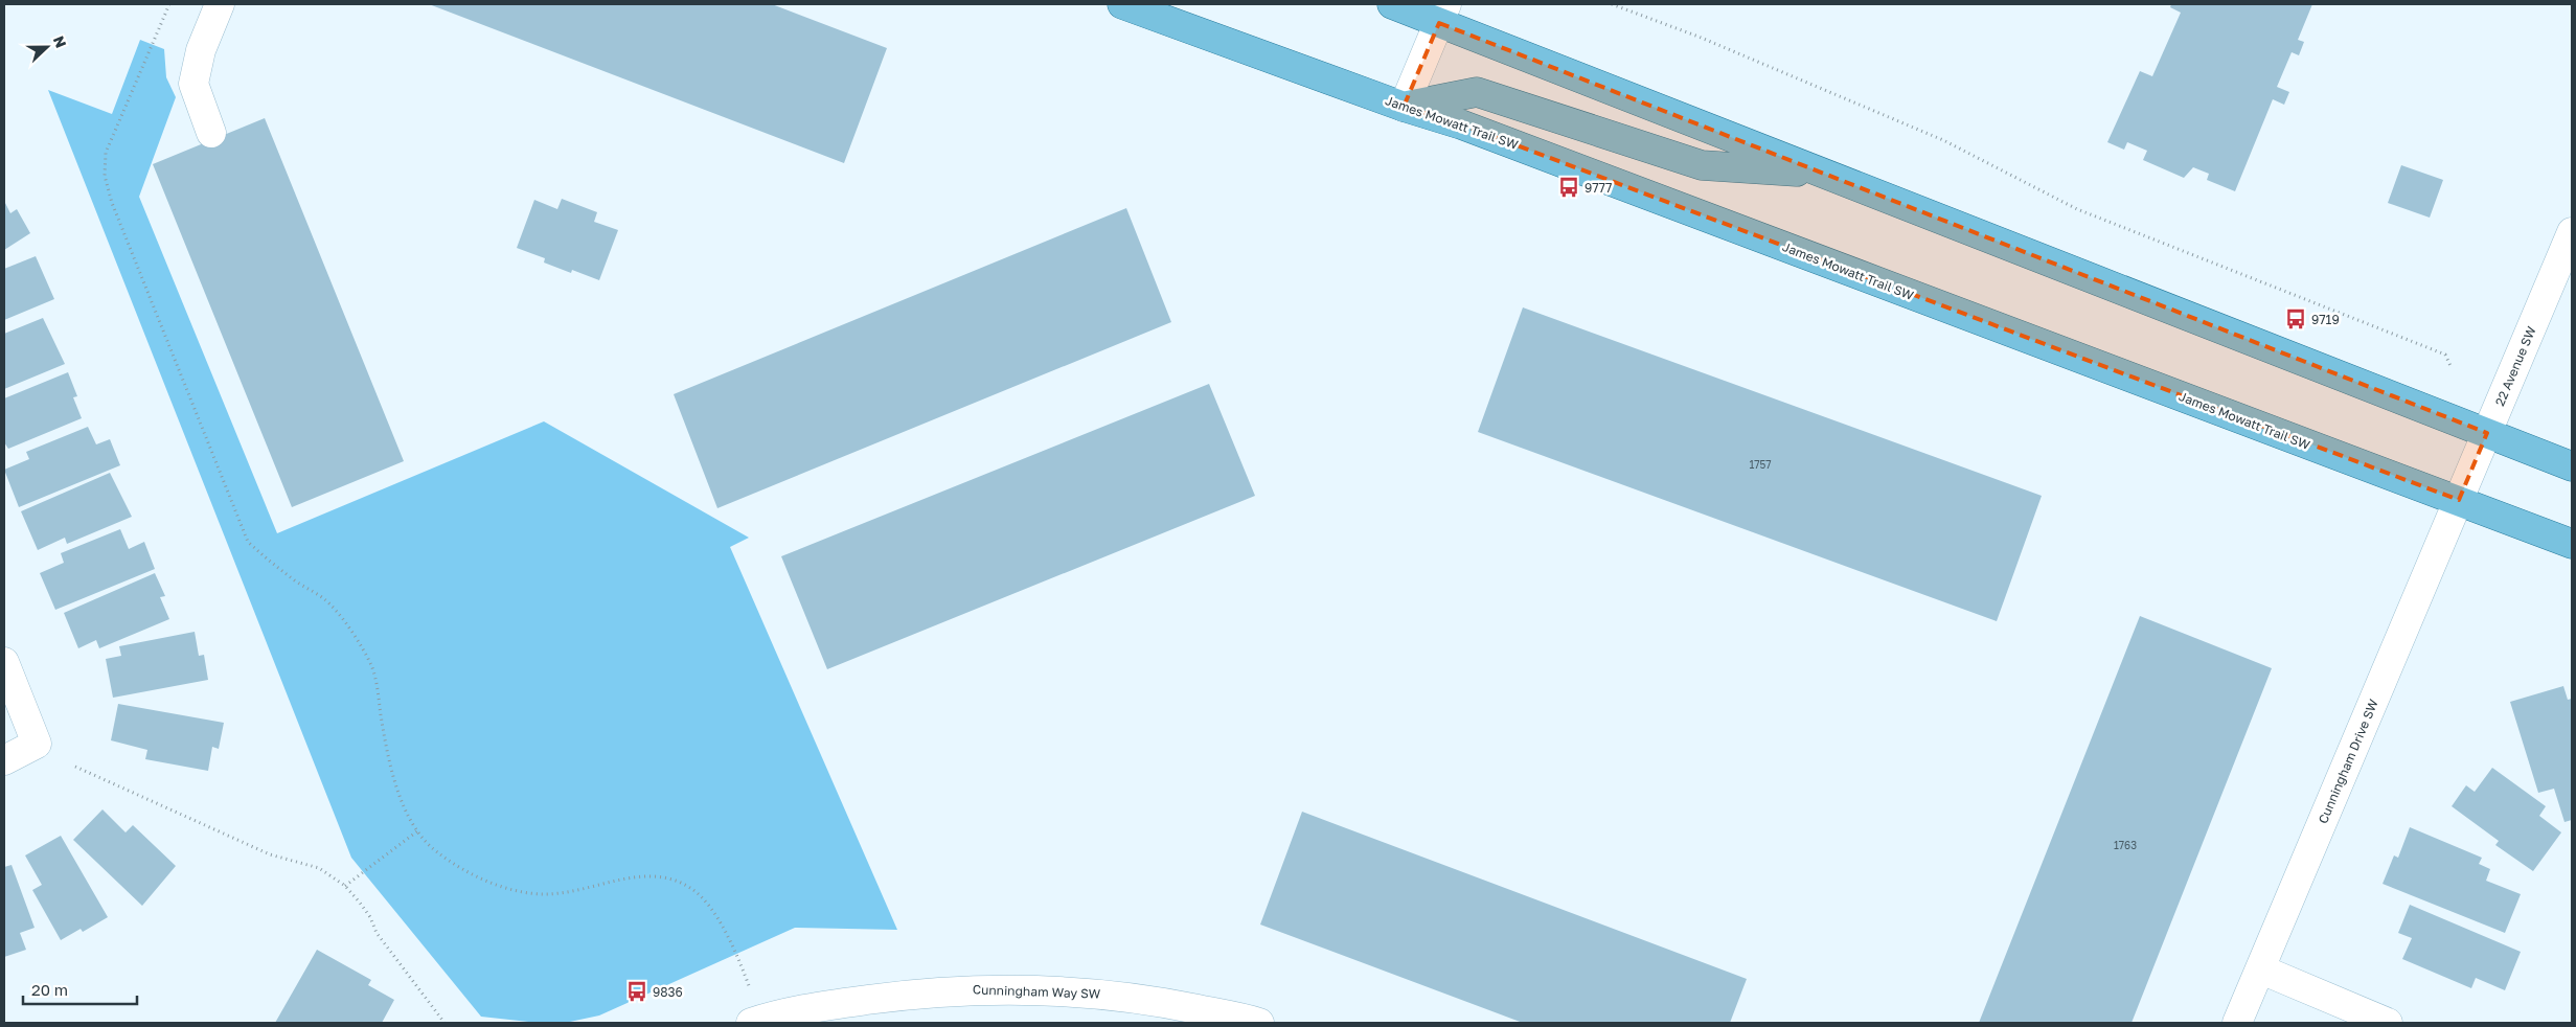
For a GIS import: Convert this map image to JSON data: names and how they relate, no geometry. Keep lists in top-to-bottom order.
{
  "streets": {
    "main road": ["James Mowatt Trail SW"],
    "street": ["22 Avenue SW", "Cunningham Drive SW", "Cunningham Way SW"]
  },
  "crossings": [
    ["James Mowatt Trail SW", "22 Avenue SW"],
    ["James Mowatt Trail SW", "Cunningham Drive SW"],
    ["22 Avenue SW", "Cunningham Drive SW"]
  ],
  "places": {
    "bus stop": ["9777", "9719", "9836"]
  },
  "house_numbers": ["1757", "1763"],
  "scale_bar": "20 m",
  "north": "right"
}
